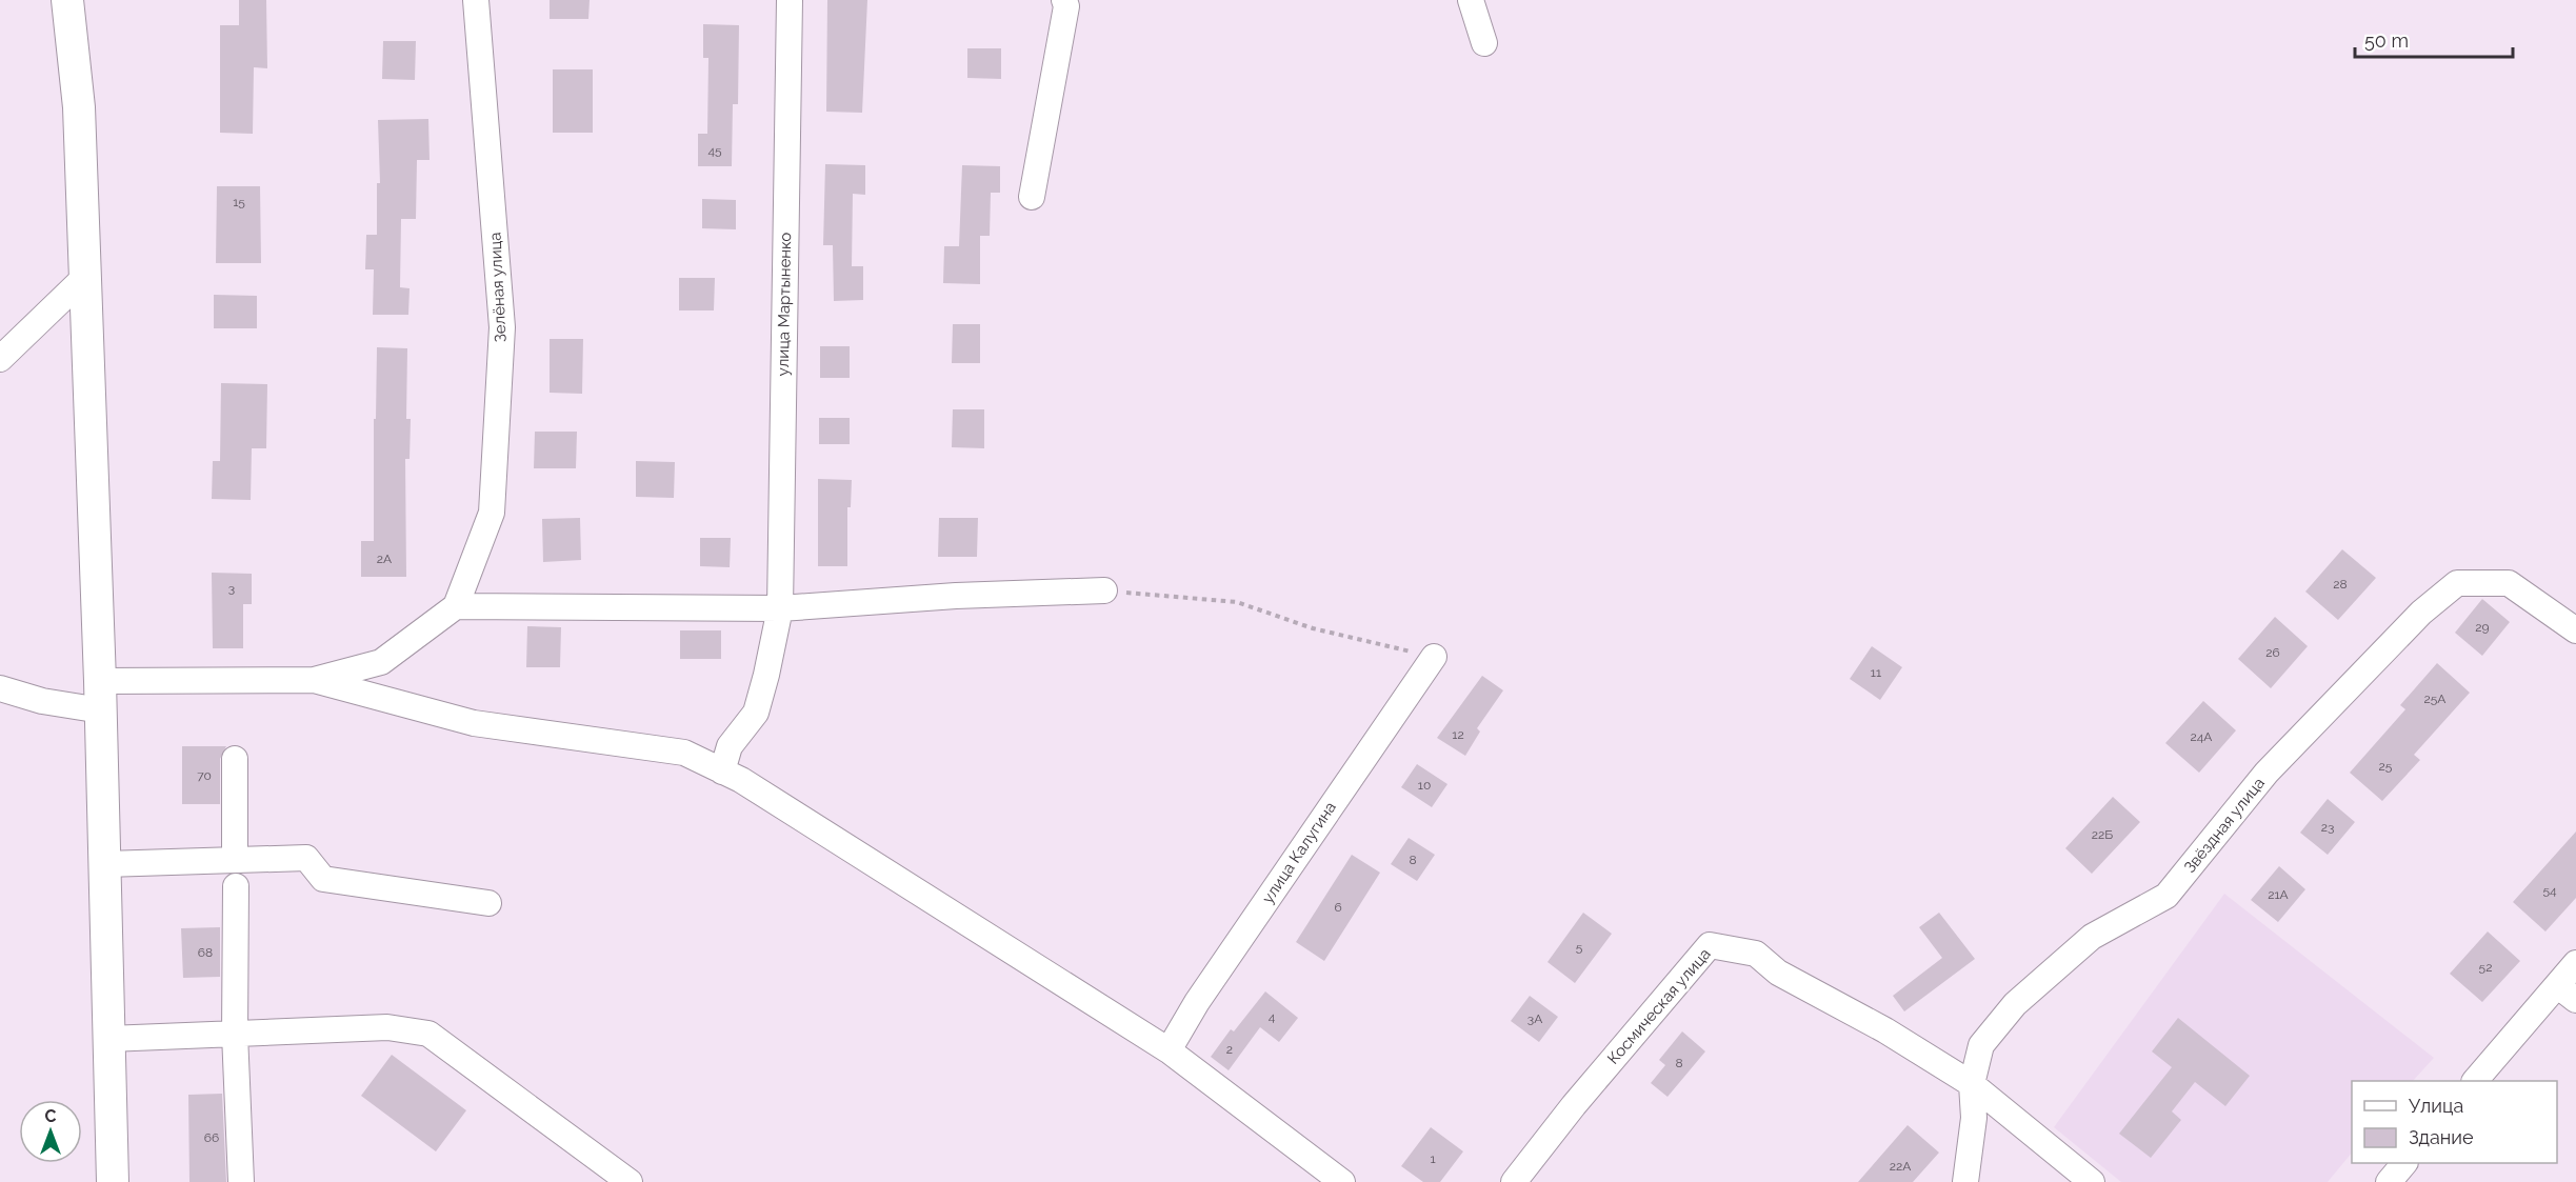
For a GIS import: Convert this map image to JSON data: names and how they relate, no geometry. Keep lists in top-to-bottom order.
{
  "streets": {
    "street": [
      "Зелёная улица",
      "улица Мартыненко",
      "Звёздная улица",
      "улица Калугина",
      "Космическая улица"
    ]
  },
  "crossings": [
    ["Звёздная улица", "Космическая улица"]
  ],
  "house_numbers": [
    "45",
    "15",
    "2А",
    "28",
    "3",
    "29",
    "26",
    "11",
    "25А",
    "12",
    "24А",
    "25",
    "70",
    "10",
    "23",
    "22Б",
    "8",
    "54",
    "21А",
    "6",
    "5",
    "68",
    "52",
    "4",
    "3А",
    "2",
    "8",
    "66",
    "1",
    "22А"
  ],
  "legend": ["Улица", "Здание"],
  "scale_bar": "50 m",
  "north": "top"
}
